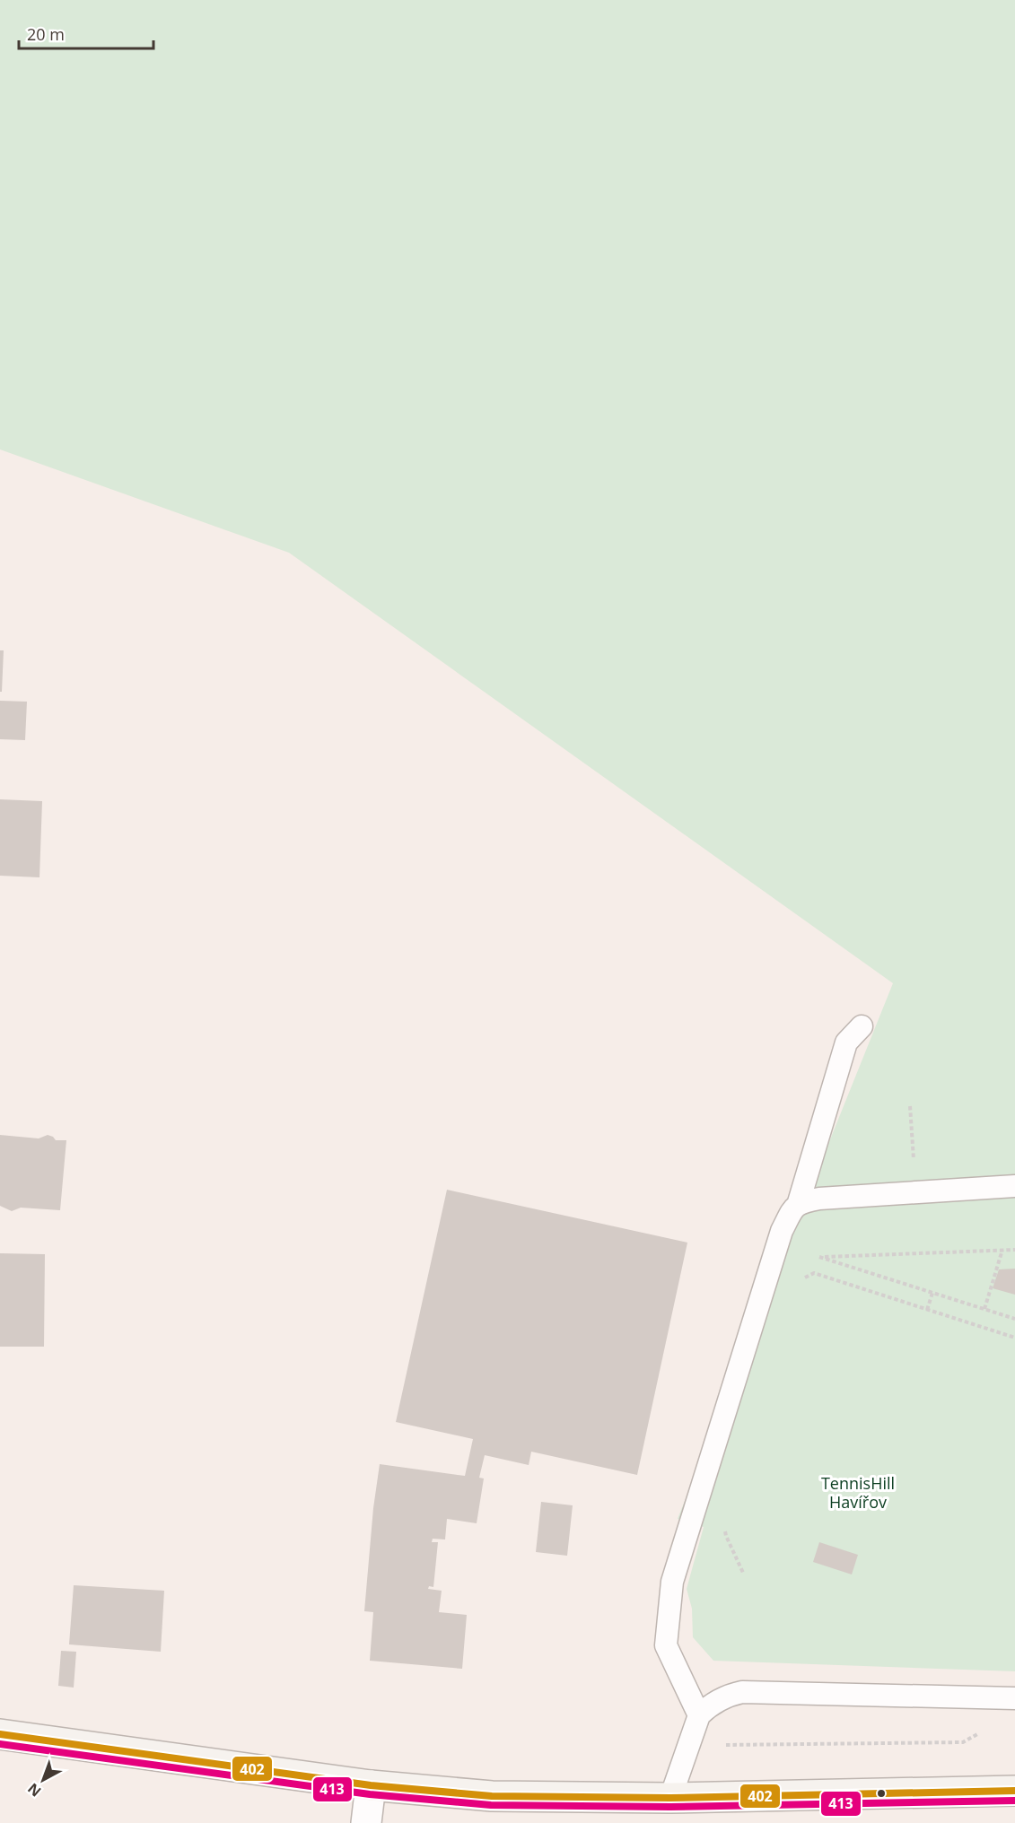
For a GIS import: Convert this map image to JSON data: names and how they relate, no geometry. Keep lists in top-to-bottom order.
{
  "parks": ["TennisHill Havířov"],
  "lines": ["transit line 402", "transit line 413"],
  "scale_bar": "20 m",
  "north": "bottom left"
}
